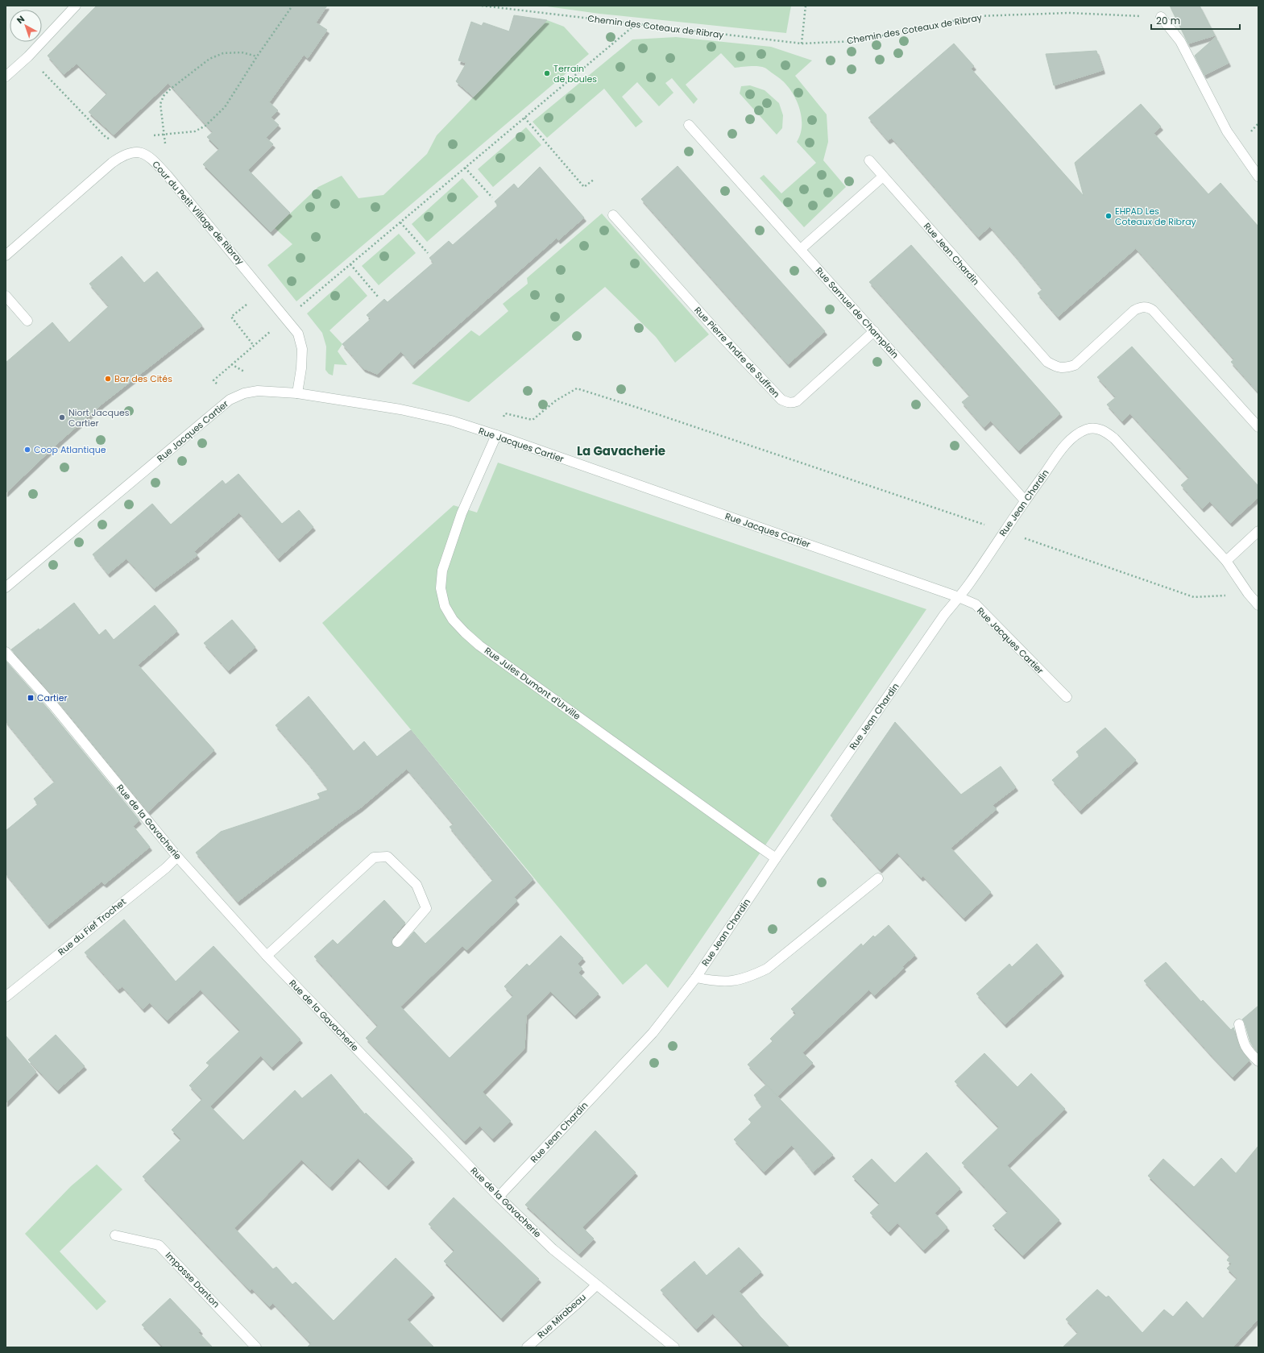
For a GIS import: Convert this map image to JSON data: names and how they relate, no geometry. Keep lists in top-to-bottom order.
{
  "streets": {
    "street": [
      "Cour du Petit Village de Ribray",
      "Rue Jean Chardin",
      "Rue Samuel de Champlain",
      "Rue Pierre Andre de Suffren",
      "Rue Jacques Cartier",
      "Rue Jules Dumont d'Urville",
      "Rue de la Gavacherie",
      "Rue du Fief Trochet",
      "Impasse Danton",
      "Rue Mirabeau"
    ],
    "path": ["Chemin des Coteaux de Ribray"]
  },
  "crossings": [
    ["Cour du Petit Village de Ribray", "Rue Jacques Cartier"],
    ["Rue Jean Chardin", "Rue Samuel de Champlain"],
    ["Rue Jean Chardin", "Rue Jacques Cartier"],
    ["Rue Jean Chardin", "Rue Jules Dumont d'Urville"],
    ["Rue Jean Chardin", "Rue de la Gavacherie"],
    ["Rue Samuel de Champlain", "Rue Pierre Andre de Suffren"],
    ["Rue Jacques Cartier", "Rue Jules Dumont d'Urville"],
    ["Rue de la Gavacherie", "Rue du Fief Trochet"],
    ["Rue de la Gavacherie", "Rue Mirabeau"]
  ],
  "districts": ["La Gavacherie"],
  "places": {
    "other": [
      "Terrain de boules",
      "EHPAD Les Coteaux de Ribray",
      "Bar des Cités",
      "Niort Jacques Cartier",
      "Coop Atlantique"
    ],
    "transit": ["Cartier"]
  },
  "scale_bar": "20 m",
  "north": "top left"
}
